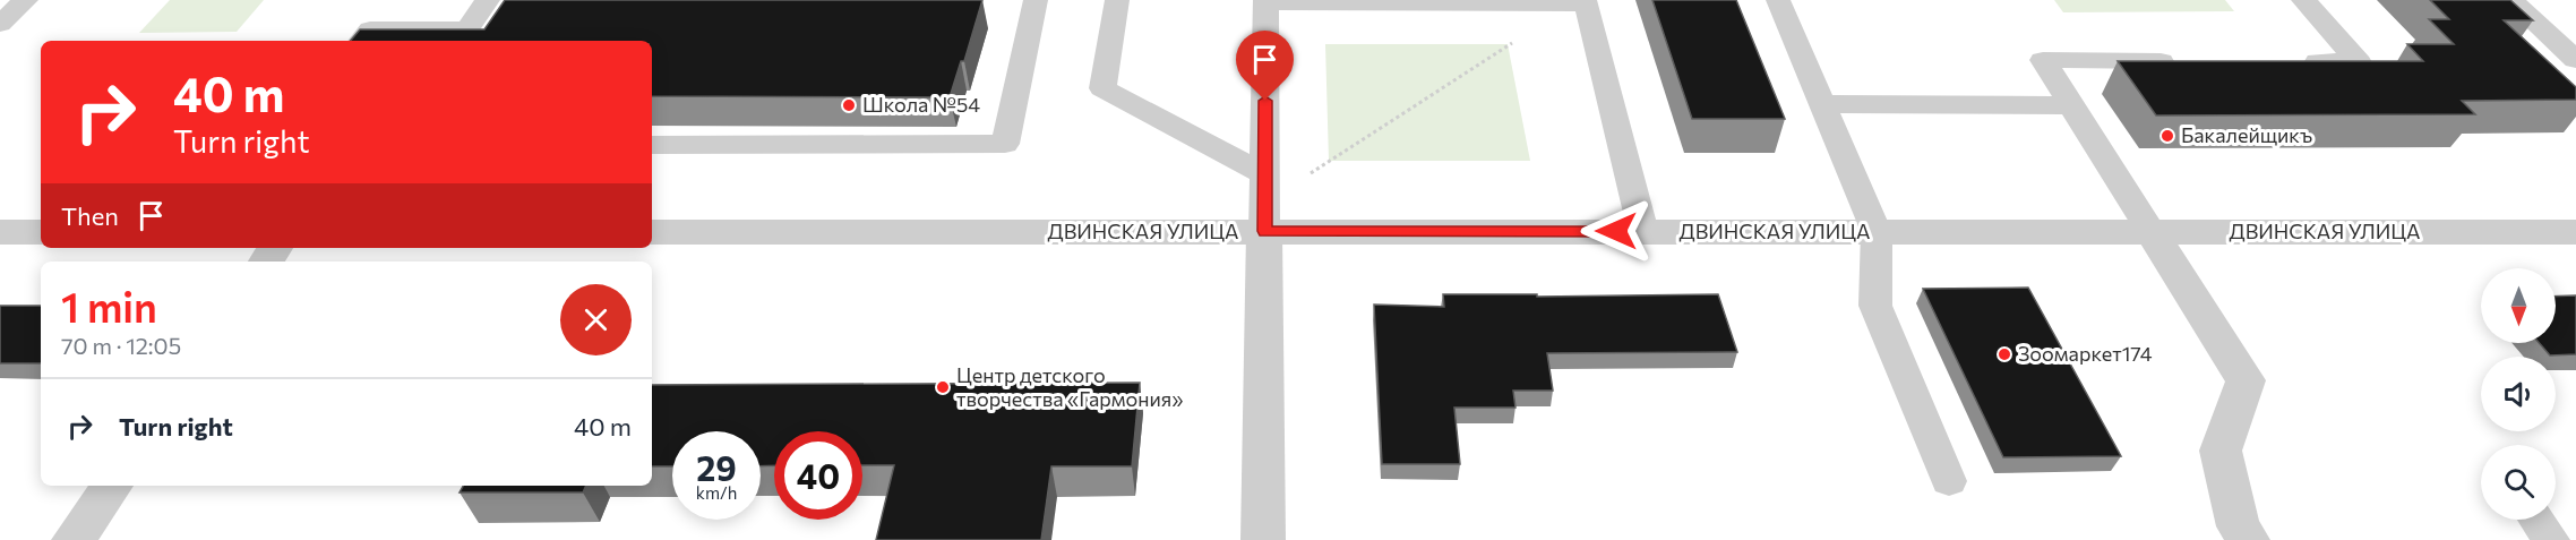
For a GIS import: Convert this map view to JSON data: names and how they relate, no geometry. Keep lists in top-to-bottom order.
{
  "streets": {
    "street": ["ДВИНСКАЯ УЛИЦА"]
  },
  "places": [
    "Школа №54",
    "Бакалейщикъ",
    "Зоомаркет174",
    "Центр детского творчества «Гармония»"
  ],
  "north": "bottom",
  "page": {
    "turn": ["40 m", "Turn right"],
    "then": "Then",
    "heading": ["1 min", "70 m · 12:05"],
    "list": [
      {
        "name": "Turn right",
        "value": "40 m"
      }
    ],
    "speed": "29 km/h",
    "limit": "40"
  }
}
